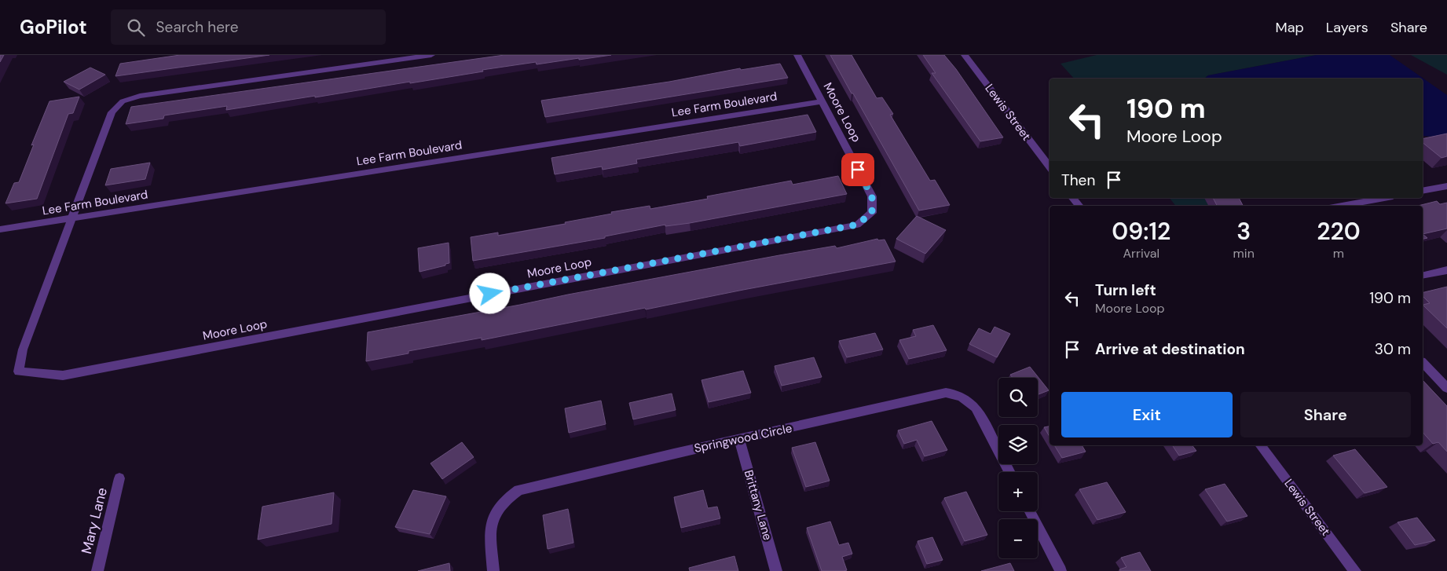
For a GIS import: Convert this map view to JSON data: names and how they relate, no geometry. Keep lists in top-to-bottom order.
{
  "streets": {
    "street": [
      "Lee Farm Boulevard",
      "Moore Loop",
      "Lewis Street",
      "Springwood Circle",
      "Brittany Lane",
      "Mary Lane"
    ]
  },
  "crossings": [
    ["Lee Farm Boulevard", "Moore Loop"],
    ["Springwood Circle", "Brittany Lane"]
  ],
  "page": {
    "header": "GoPilot",
    "search": "Search here",
    "nav": ["Map", "Layers", "Share"],
    "turn": ["190 m", "Moore Loop"],
    "then": "Then",
    "eta": [
      "09:12",
      "Arrival",
      "3",
      "min",
      "220",
      "m"
    ],
    "list": [
      {
        "name": "Turn left",
        "note": "Moore Loop",
        "value": "190 m"
      },
      {
        "name": "Arrive at destination",
        "value": "30 m"
      }
    ],
    "map_buttons": ["+", "−"],
    "buttons": ["Exit", "Share"]
  }
}
